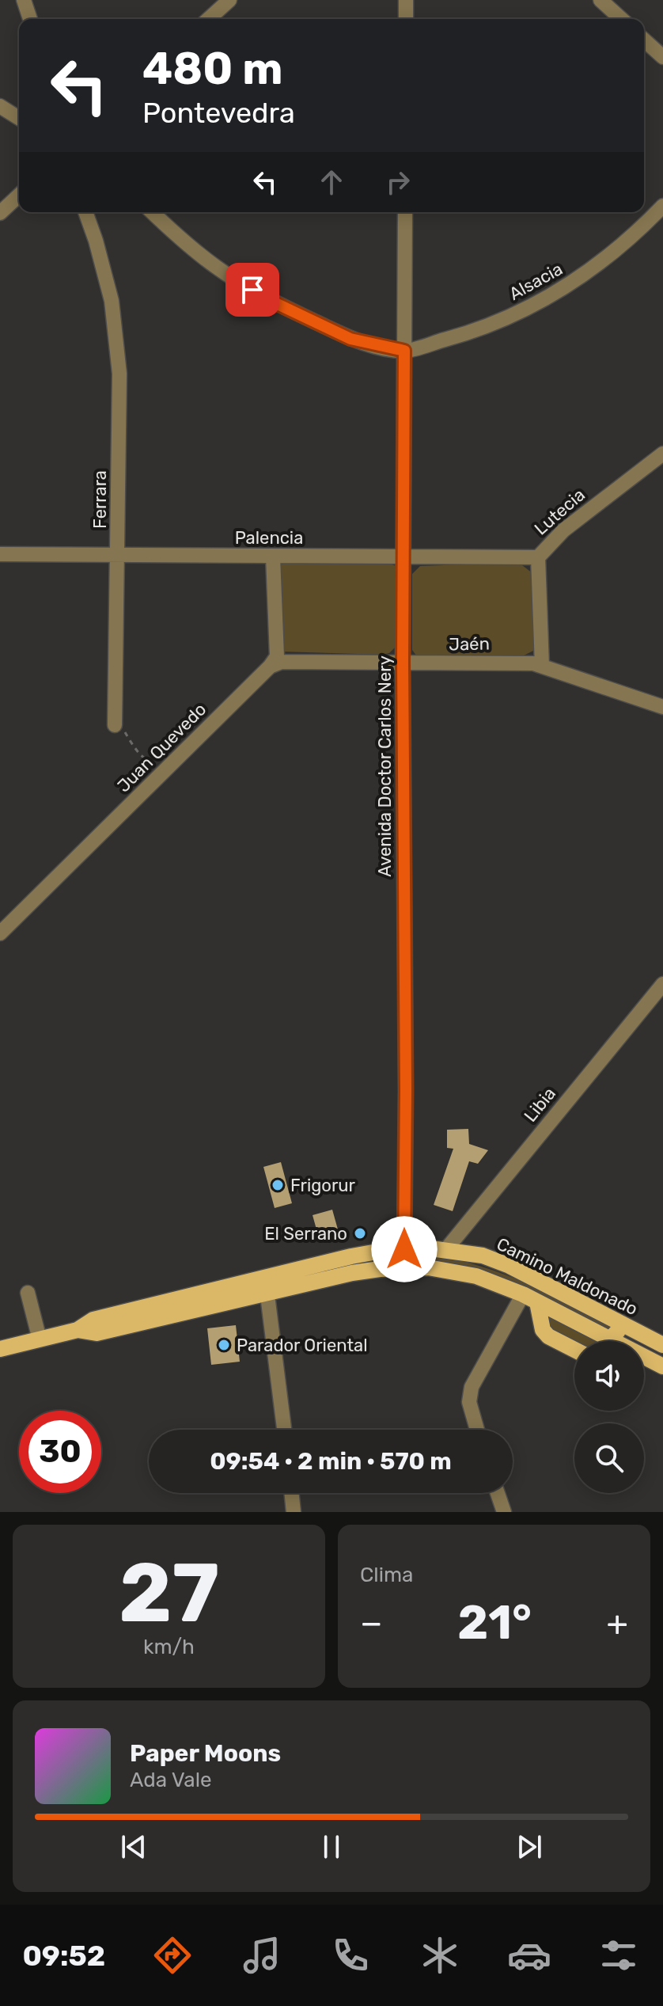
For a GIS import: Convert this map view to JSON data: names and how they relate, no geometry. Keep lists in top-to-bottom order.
{
  "streets": {
    "main road": ["Camino Maldonado"],
    "street": [
      "Alsacia",
      "Ferrara",
      "Lutecia",
      "Palencia",
      "Jaén",
      "Juan Quevedo",
      "Avenida Doctor Carlos Nery",
      "Libia"
    ]
  },
  "crossings": [
    ["Alsacia", "Avenida Doctor Carlos Nery"],
    ["Ferrara", "Palencia"],
    ["Lutecia", "Palencia"],
    ["Lutecia", "Jaén"],
    ["Palencia", "Avenida Doctor Carlos Nery"],
    ["Jaén", "Juan Quevedo"],
    ["Jaén", "Avenida Doctor Carlos Nery"],
    ["Avenida Doctor Carlos Nery", "Camino Maldonado"],
    ["Libia", "Camino Maldonado"]
  ],
  "places": ["Frigorur", "El Serrano", "Parador Oriental"],
  "page": {
    "turn": ["480 m", "Pontevedra"],
    "limit": "30",
    "trip": "09:54 · 2 min · 570 m",
    "tile": [
      ["27", "km/h"],
      "Clima"
    ],
    "heat": ["−", "21°", "+"],
    "song": ["Paper Moons", "Ada Vale"],
    "tabs": "09:52"
  }
}
